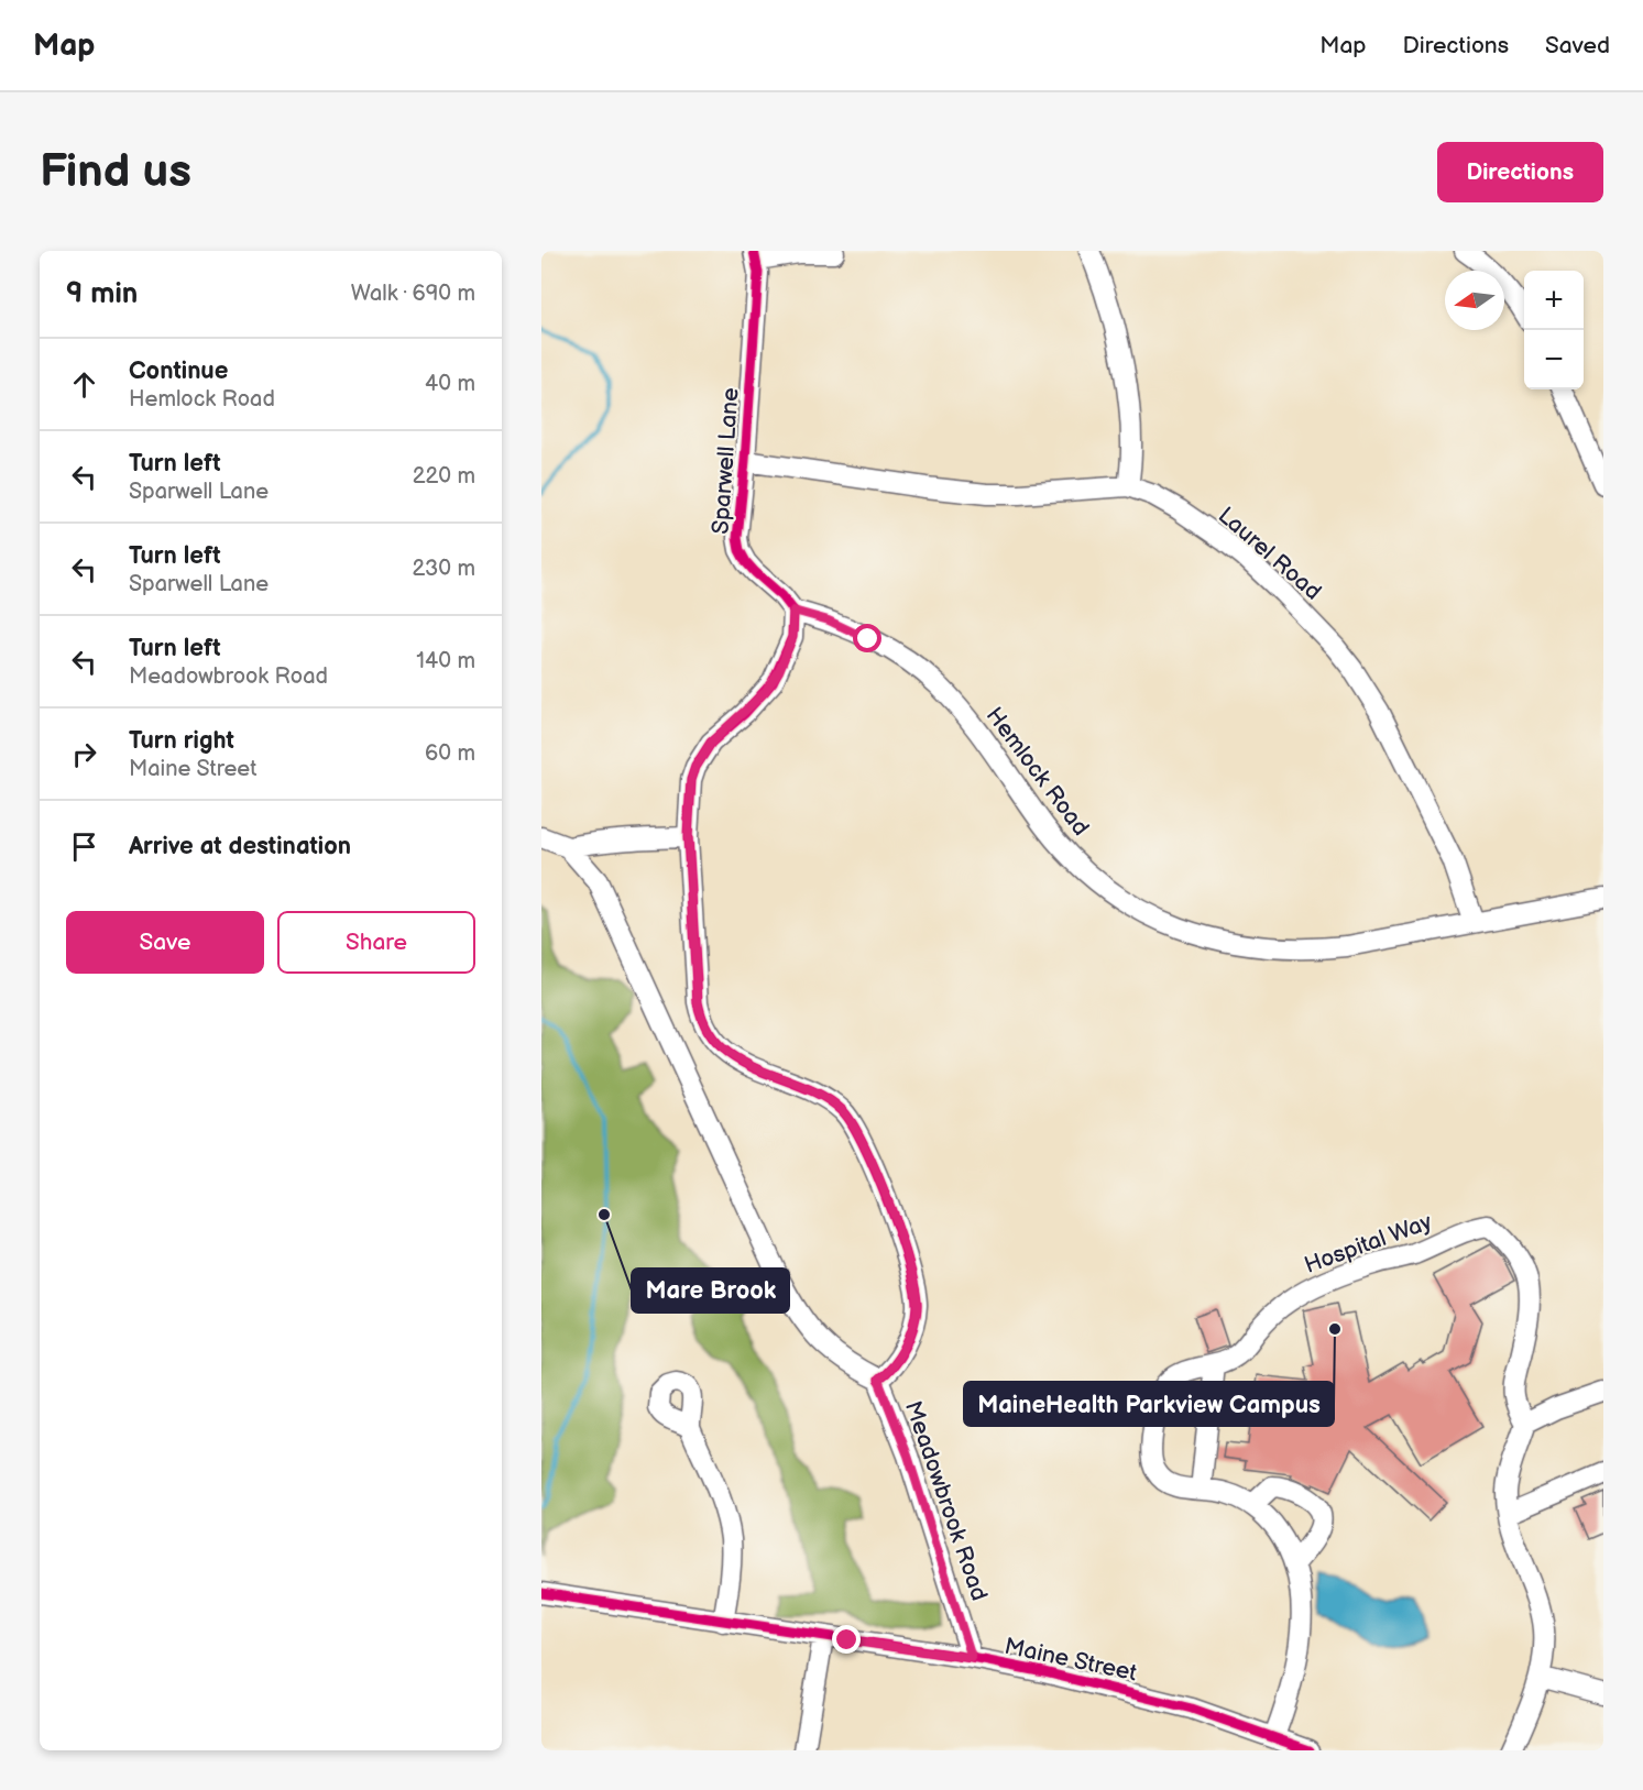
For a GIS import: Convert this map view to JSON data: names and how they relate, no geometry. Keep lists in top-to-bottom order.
{
  "streets": {
    "street": [
      "Sparwell Lane",
      "Laurel Road",
      "Hemlock Road",
      "Hospital Way",
      "Meadowbrook Road",
      "Maine Street"
    ]
  },
  "crossings": [
    ["Sparwell Lane", "Laurel Road"],
    ["Sparwell Lane", "Hemlock Road"],
    ["Laurel Road", "Hemlock Road"],
    ["Hospital Way", "Maine Street"],
    ["Meadowbrook Road", "Maine Street"]
  ],
  "places": ["Mare Brook", "MaineHealth Parkview Campus"],
  "north": "left",
  "page": {
    "header": "Map",
    "nav": ["Map", "Directions", "Saved"],
    "buttons": [
      "Directions",
      ["Save", "Share"]
    ],
    "title": "Find us",
    "heading": ["9 min", "Walk · 690 m"],
    "map_buttons": ["+", "−"],
    "list": [
      ["Continue", "Hemlock Road", "40 m"],
      ["Turn left", "Sparwell Lane", "220 m"],
      ["Turn left", "Sparwell Lane", "230 m"],
      ["Turn left", "Meadowbrook Road", "140 m"],
      ["Turn right", "Maine Street", "60 m"],
      "Arrive at destination"
    ]
  }
}
